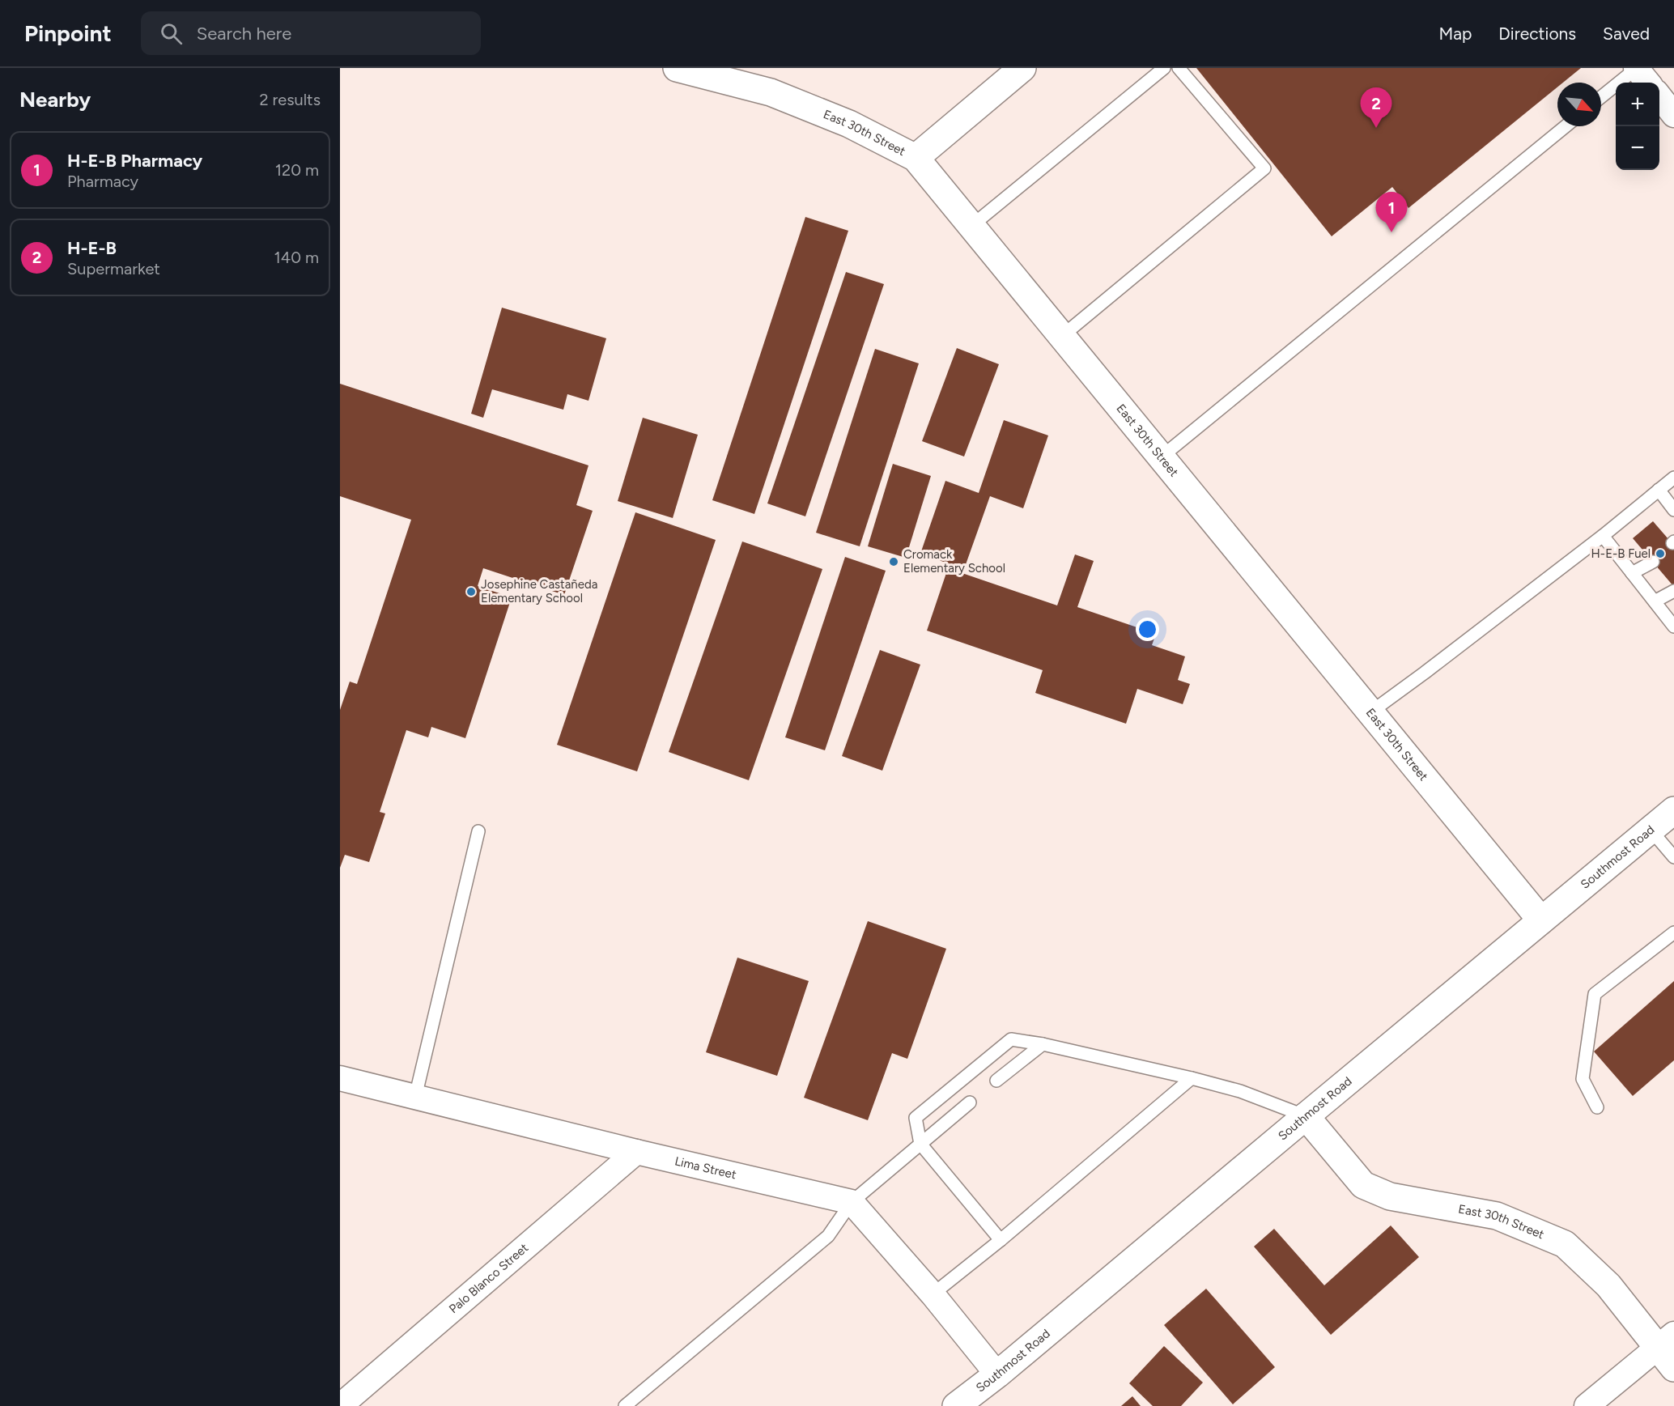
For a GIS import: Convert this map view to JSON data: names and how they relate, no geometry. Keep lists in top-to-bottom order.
{
  "streets": {
    "street": [
      "East 30th Street",
      "Southmost Road",
      "Lima Street",
      "Palo Blanco Street"
    ]
  },
  "crossings": [
    ["East 30th Street", "Southmost Road"],
    ["Lima Street", "Palo Blanco Street"]
  ],
  "places": ["H-E-B Fuel", "Cromack Elementary School", "Josephine Castañeda Elementary School"],
  "north": "bottom right",
  "page": {
    "header": "Pinpoint",
    "search": "Search here",
    "nav": ["Map", "Directions", "Saved"],
    "heading": ["Nearby", "2 results"],
    "map_buttons": ["+", "−"],
    "pins": ["2", "1"],
    "list": [
      {
        "mark": "1",
        "name": "H-E-B Pharmacy",
        "note": "Pharmacy",
        "value": "120 m"
      },
      {
        "mark": "2",
        "name": "H-E-B",
        "note": "Supermarket",
        "value": "140 m"
      }
    ]
  }
}
